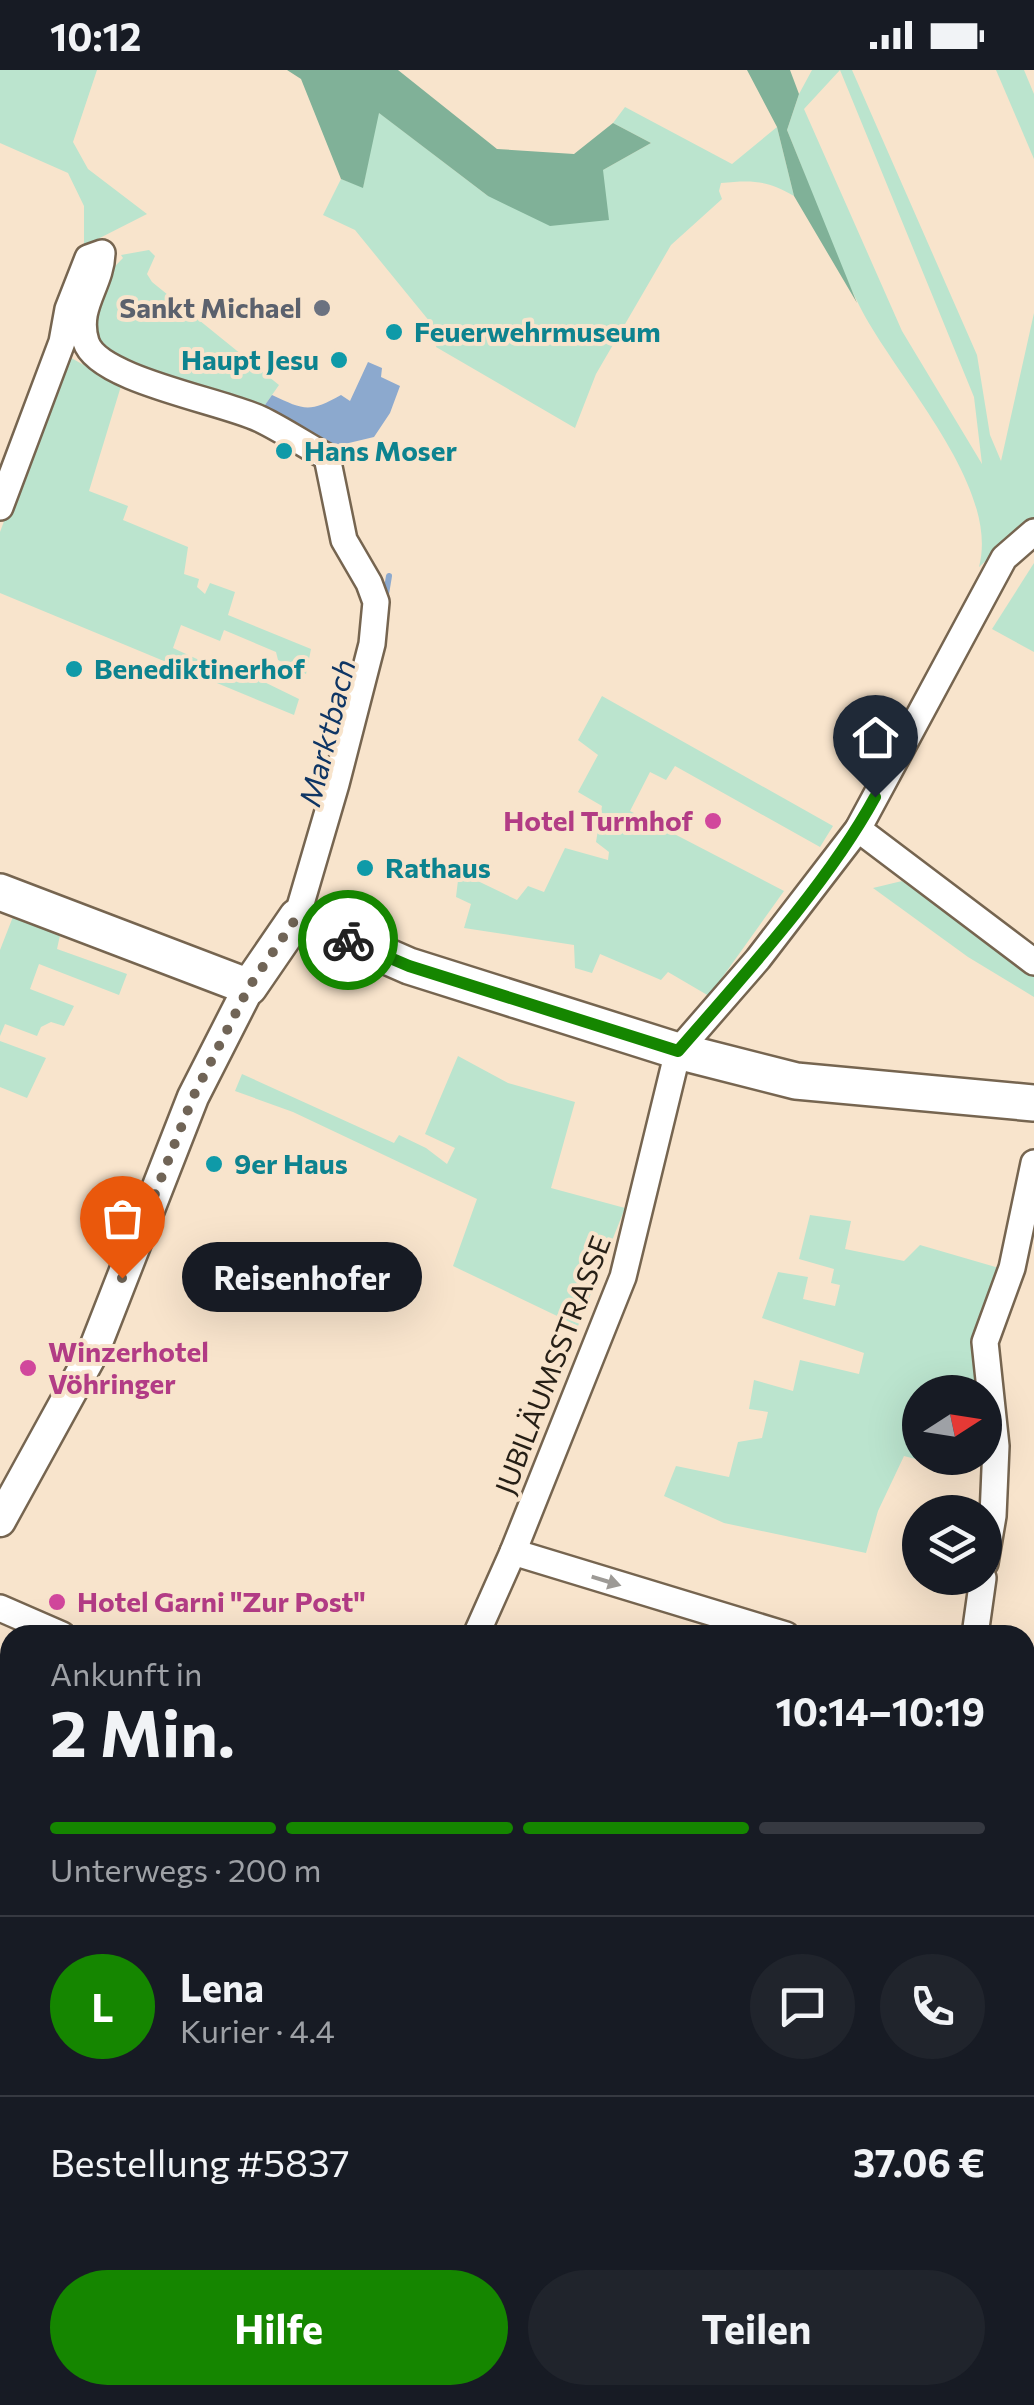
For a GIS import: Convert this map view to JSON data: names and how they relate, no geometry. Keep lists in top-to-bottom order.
{
  "streets": {
    "street": ["JUBILÄUMSSTRASSE"]
  },
  "water": ["Marktbach"],
  "places": [
    "Sankt Michael",
    "Feuerwehrmuseum",
    "Haupt Jesu",
    "Hans Moser",
    "Benediktinerhof",
    "Hotel Turmhof",
    "Rathaus",
    "9er Haus",
    "Reisenhofer",
    "Winzerhotel Vöhringer",
    "Hotel Garni \"Zur Post\""
  ],
  "north": "right",
  "page": {
    "status": "10:12",
    "bubble": "Reisenhofer",
    "heading": ["2 Min.", "Ankunft in", "10:14–10:19"],
    "panel": [
      "Lena",
      "Kurier · 4.4",
      "Bestellung #5837",
      "37.06 €"
    ],
    "bar": "Unterwegs · 200 m",
    "round": "L",
    "buttons": ["Hilfe", "Teilen"]
  }
}
